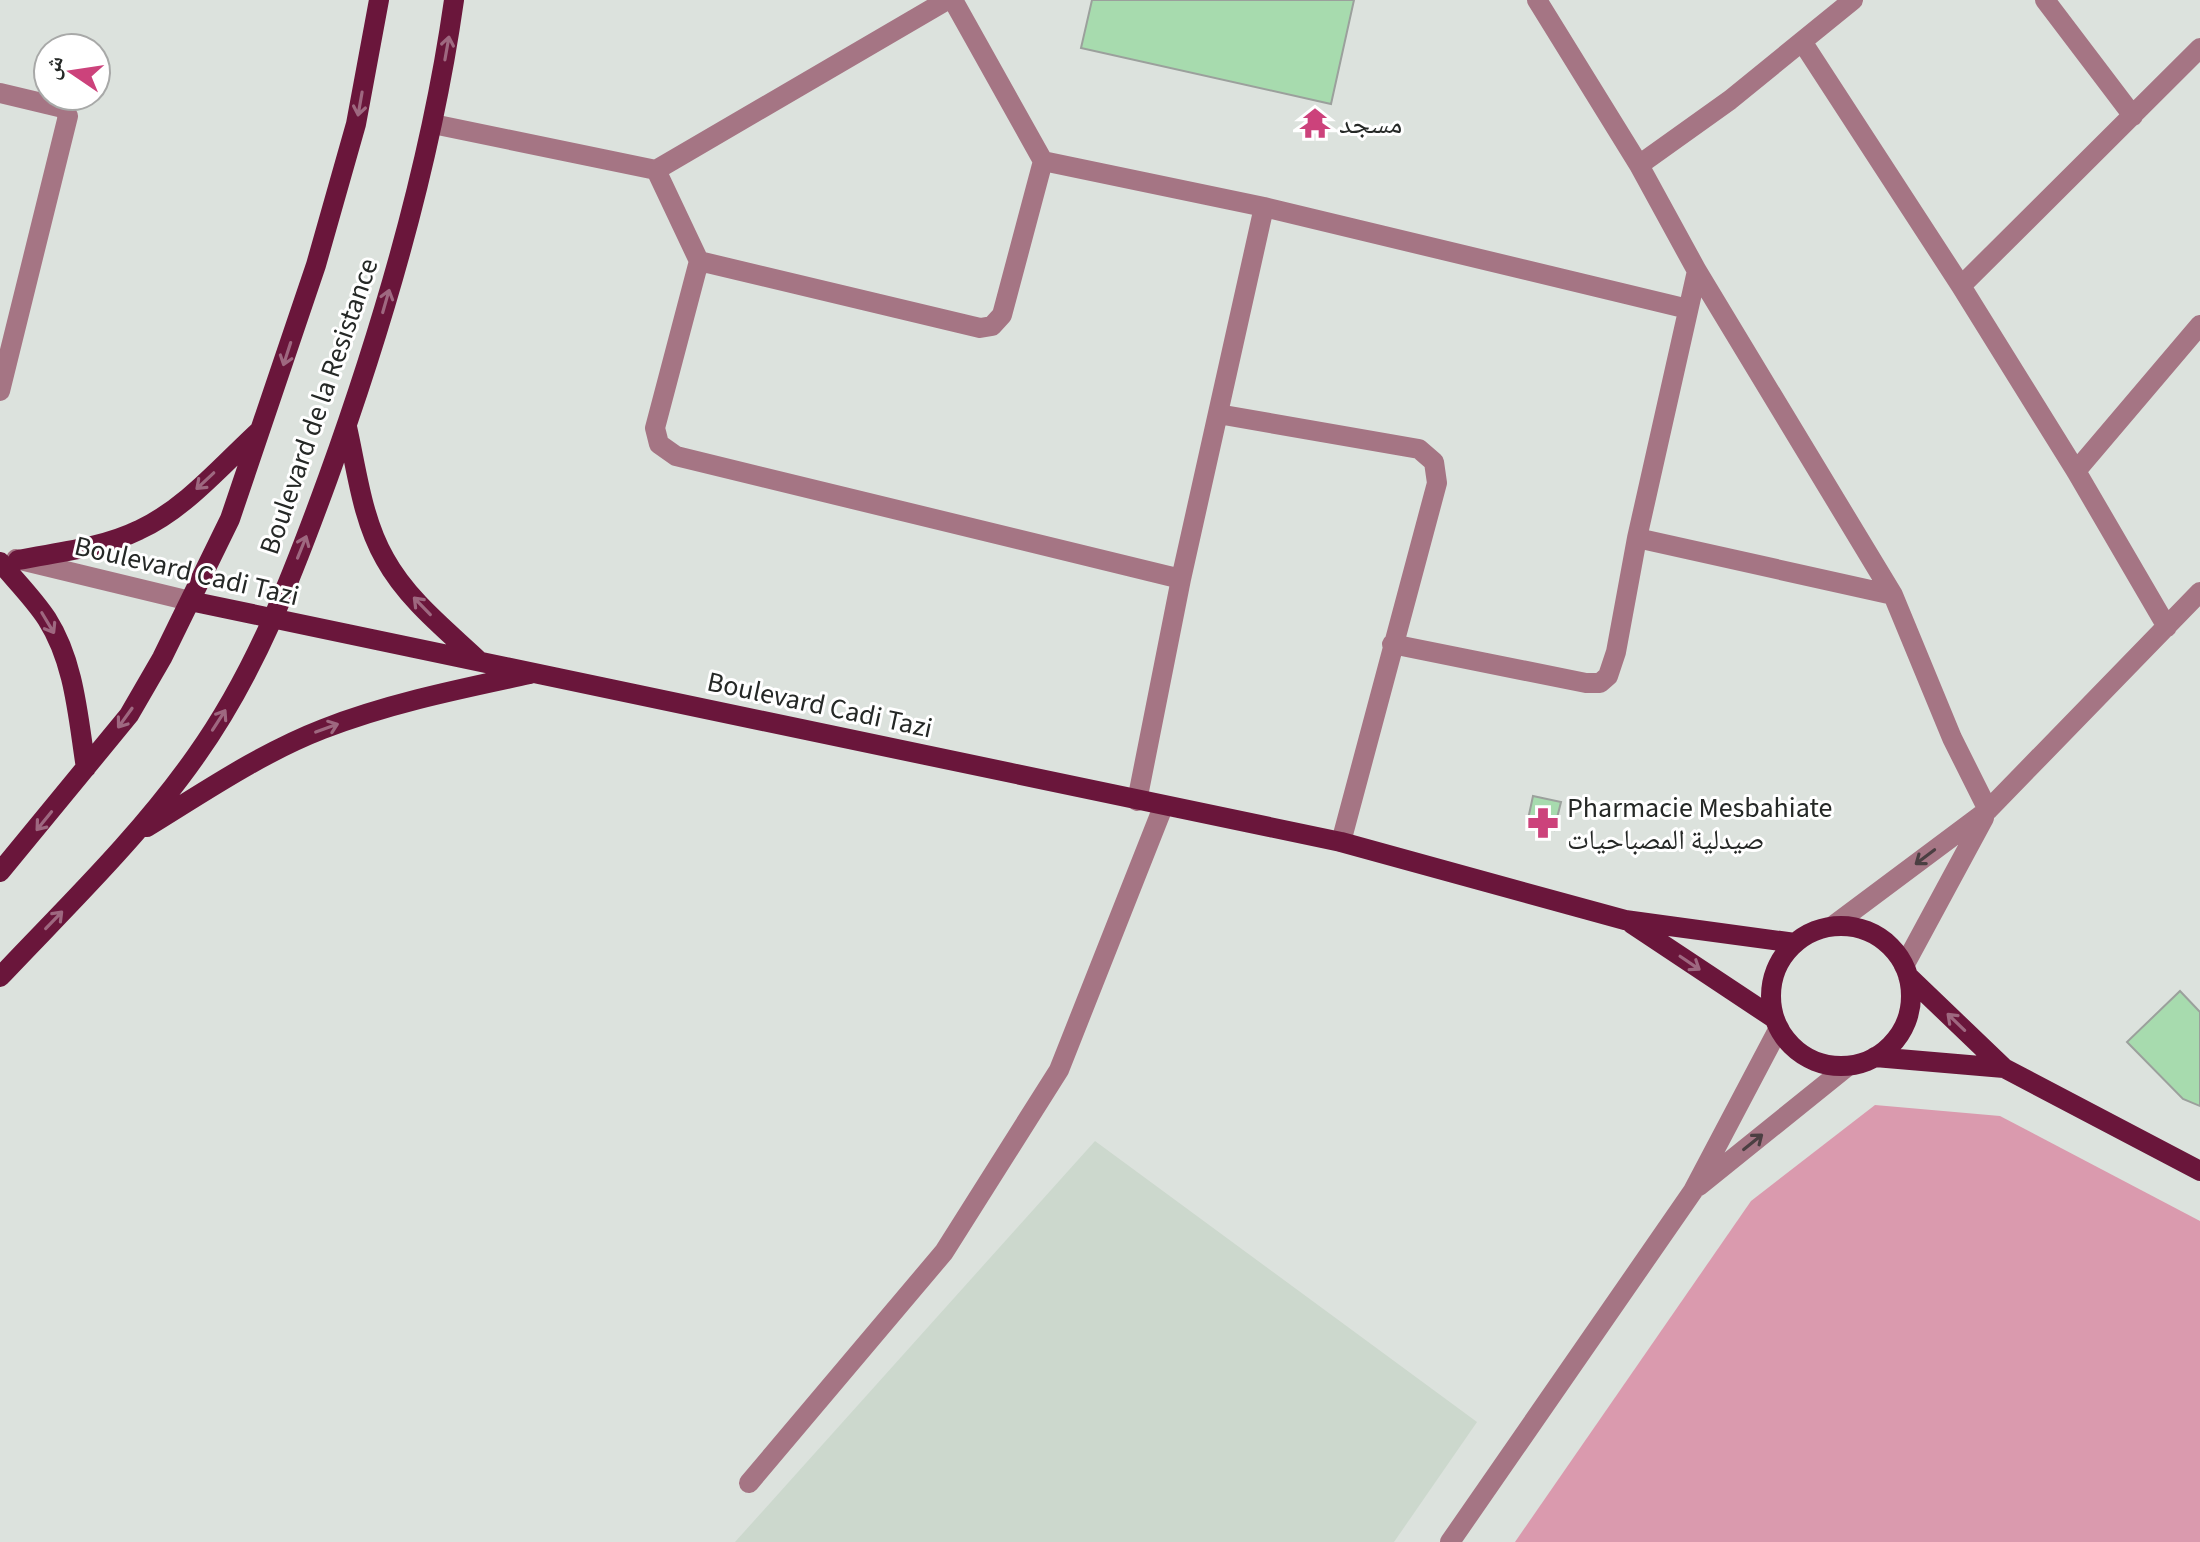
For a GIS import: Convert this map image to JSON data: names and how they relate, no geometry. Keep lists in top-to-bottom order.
{
  "streets": {
    "main road": ["Boulevard de la Resistance", "Boulevard Cadi Tazi"]
  },
  "crossings": [
    ["Boulevard de la Resistance", "Boulevard Cadi Tazi"]
  ],
  "places": {
    "temple": ["مسجد"],
    "pharmacy": ["Pharmacie Mesbahiate صيدلية المصباحيات"]
  },
  "north": "left"
}
